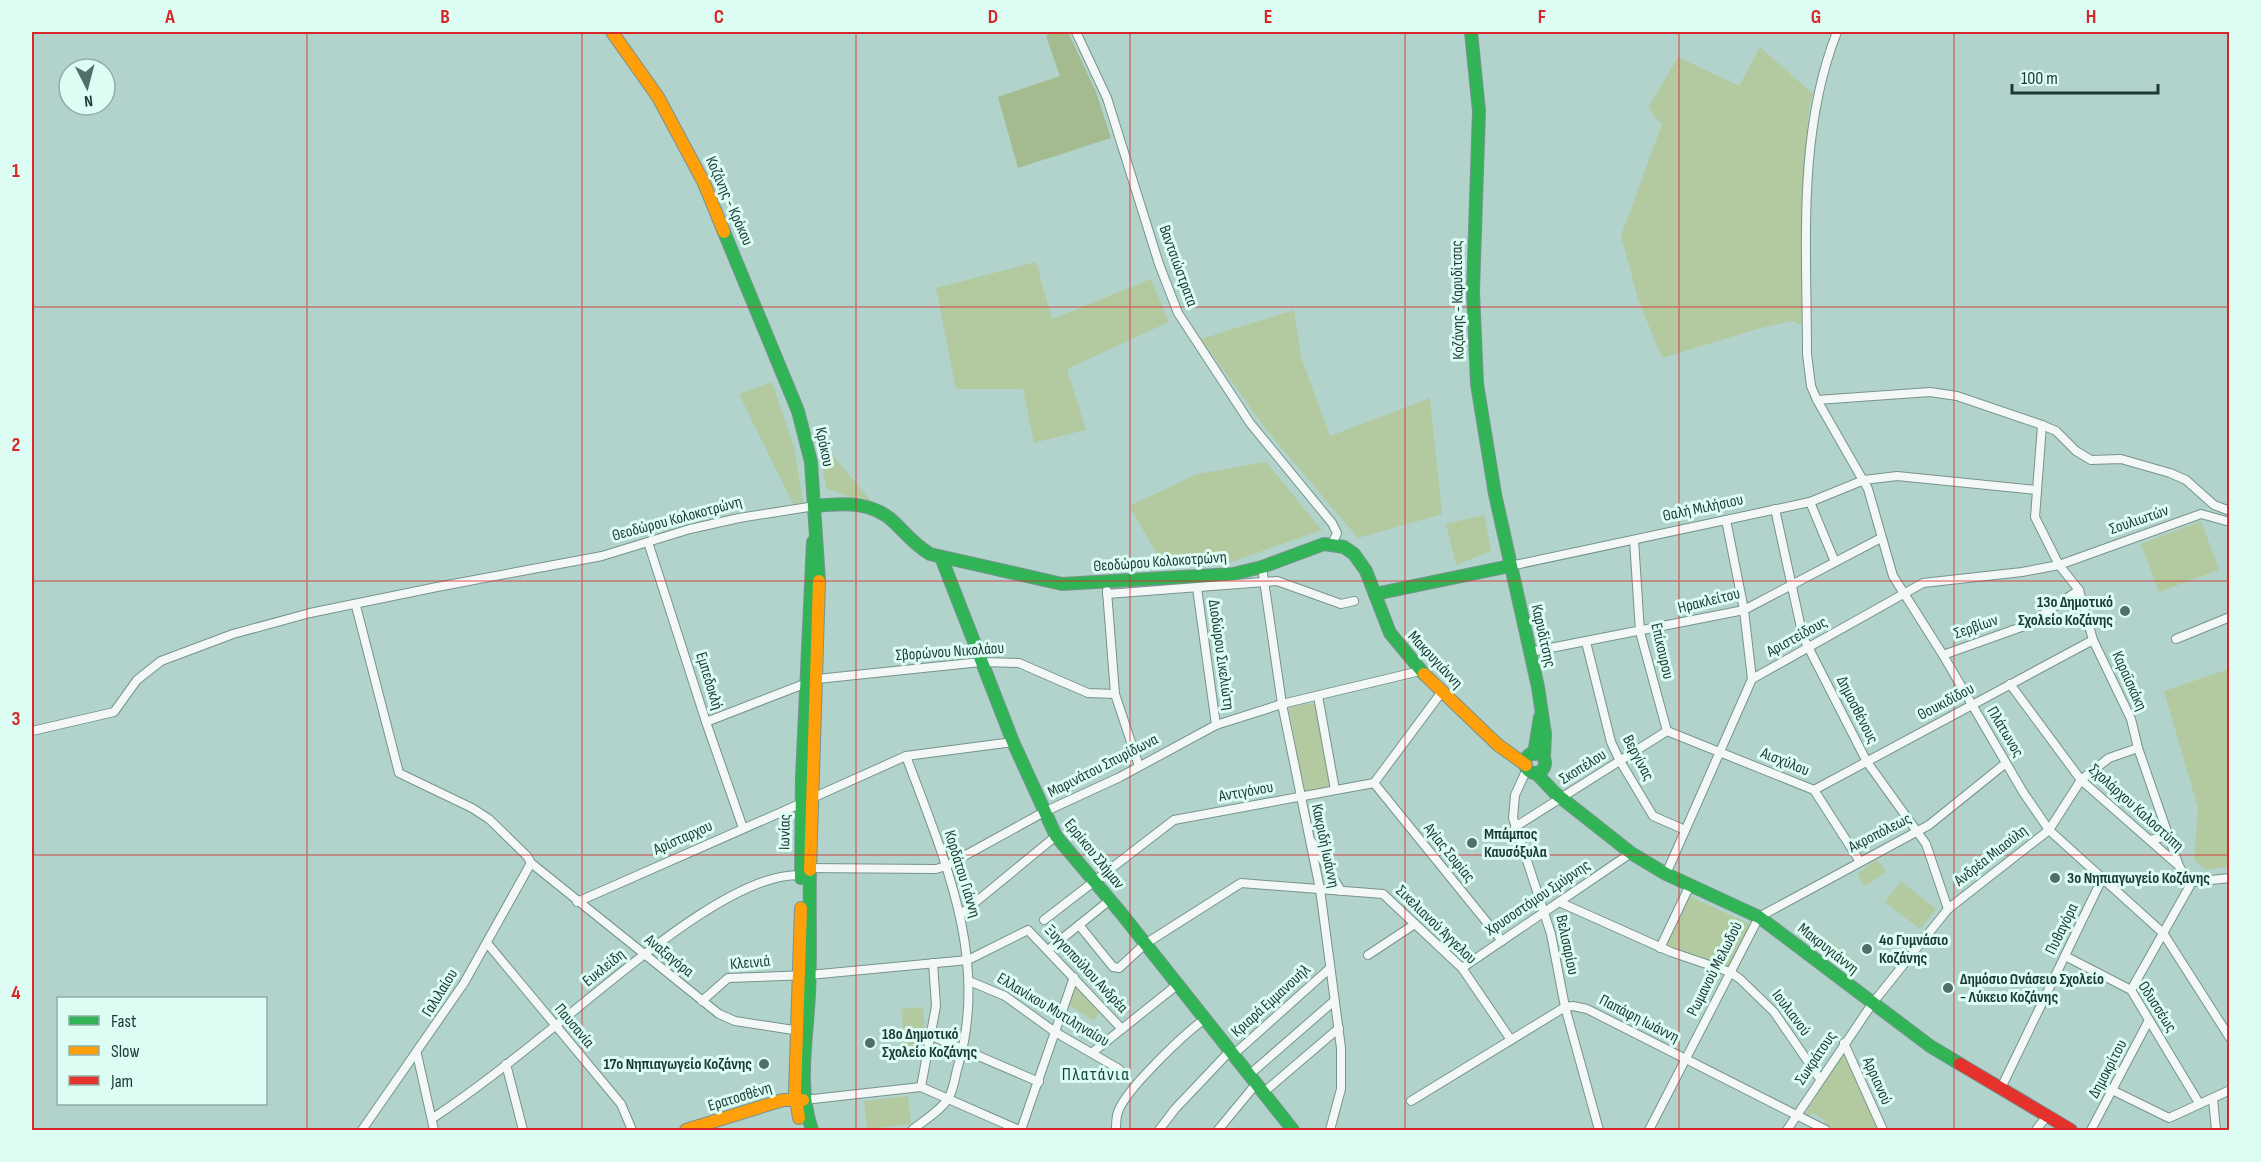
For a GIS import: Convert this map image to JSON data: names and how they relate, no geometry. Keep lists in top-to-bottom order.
{
  "streets": {
    "street": [
      "Κοζάνης - Κρόκου",
      "Βαντσιώστρατα",
      "Κοζάνης - Καρυδίτσας",
      "Κρόκου",
      "Θαλή Μιλήσιου",
      "Θεοδώρου Κολοκοτρώνη",
      "Σουλιωτών",
      "Ηρακλείτου",
      "Σερβίων",
      "Καρυδίτσης",
      "Αριστείδους",
      "Επίκουρου",
      "Σβορώνου Νικολάου",
      "Διοδώρου Σικελιώτη",
      "Μακρυγιάννη",
      "Εμπεδοκλή",
      "Καραϊσκάκη",
      "Θουκιδίδου",
      "Δημοσθένους",
      "Πλάτωνος",
      "Βεργίνας",
      "Αισχύλου",
      "Μαρινάτου Σπυρίδωνα",
      "Σκοπέλου",
      "Αντιγόνου",
      "Σχολάρχου Καλοστύπη",
      "Ιωνίας",
      "Ακροπόλεως",
      "Αρίσταρχου",
      "Κακριδή Ιωάννη",
      "Αγίας Σοφίας",
      "Ερρίκου Σλήμαν",
      "Ανδρέα Μιαούλη",
      "Κορδάτου Γιάννη",
      "Χρυσοστόμου Σμύρνης",
      "Σικελιανού Άγγελου",
      "Πυθαγόρα",
      "Βελισαρίου",
      "Αναξαγόρα",
      "Κλεινιά",
      "Ευκλείδη",
      "Ξυγγοπούλου Ανδρέα",
      "Ρωμανού Μελωδού",
      "Γαλιλαίου",
      "Κριαρά Εμμανουήλ",
      "Οδυσσέως",
      "Ελλανίκου Μυτιληναίου",
      "Ιουλιανού",
      "Παπάφη Ιωάννη",
      "Παυσανία",
      "Σωκράτους",
      "Δημοκρίτου",
      "Αρριανού",
      "Ερατοσθένη"
    ]
  },
  "crossings": [
    ["Κοζάνης - Κρόκου", "Κρόκου"],
    ["Βαντσιώστρατα", "Θεοδώρου Κολοκοτρώνη"],
    ["Κοζάνης - Καρυδίτσας", "Θαλή Μιλήσιου"],
    ["Κοζάνης - Καρυδίτσας", "Καρυδίτσης"],
    ["Κρόκου", "Θεοδώρου Κολοκοτρώνη"],
    ["Κρόκου", "Ιωνίας"],
    ["Θαλή Μιλήσιου", "Καρυδίτσης"],
    ["Θαλή Μιλήσιου", "Επίκουρου"],
    ["Θαλή Μιλήσιου", "Μακρυγιάννη"],
    ["Θαλή Μιλήσιου", "Καραϊσκάκη"],
    ["Θαλή Μιλήσιου", "Δημοσθένους"],
    ["Θαλή Μιλήσιου", "Πλάτωνος"],
    ["Θεοδώρου Κολοκοτρώνη", "Εμπεδοκλή"],
    ["Θεοδώρου Κολοκοτρώνη", "Ιωνίας"],
    ["Θεοδώρου Κολοκοτρώνη", "Κακριδή Ιωάννη"],
    ["Θεοδώρου Κολοκοτρώνη", "Ερρίκου Σλήμαν"],
    ["Θεοδώρου Κολοκοτρώνη", "Αναξαγόρα"],
    ["Σουλιωτών", "Αριστείδους"],
    ["Σουλιωτών", "Καραϊσκάκη"],
    ["Ηρακλείτου", "Καρυδίτσης"],
    ["Ηρακλείτου", "Επίκουρου"],
    ["Ηρακλείτου", "Δημοσθένους"],
    ["Ηρακλείτου", "Πλάτωνος"],
    ["Ηρακλείτου", "Βεργίνας"],
    ["Σερβίων", "Καραϊσκάκη"],
    ["Σερβίων", "Πλάτωνος"],
    ["Καρυδίτσης", "Μακρυγιάννη"],
    ["Καρυδίτσης", "Βελισαρίου"],
    ["Αριστείδους", "Καραϊσκάκη"],
    ["Αριστείδους", "Δημοσθένους"],
    ["Αριστείδους", "Πλάτωνος"],
    ["Επίκουρου", "Αισχύλου"],
    ["Επίκουρου", "Σκοπέλου"],
    ["Σβορώνου Νικολάου", "Ιωνίας"],
    ["Σβορώνου Νικολάου", "Ερρίκου Σλήμαν"],
    ["Διοδώρου Σικελιώτη", "Μαρινάτου Σπυρίδωνα"],
    ["Μακρυγιάννη", "Μαρινάτου Σπυρίδωνα"],
    ["Μακρυγιάννη", "Σκοπέλου"],
    ["Μακρυγιάννη", "Ακροπόλεως"],
    ["Μακρυγιάννη", "Ανδρέα Μιαούλη"],
    ["Μακρυγιάννη", "Χρυσοστόμου Σμύρνης"],
    ["Μακρυγιάννη", "Πυθαγόρα"],
    ["Μακρυγιάννη", "Βελισαρίου"],
    ["Μακρυγιάννη", "Ρωμανού Μελωδού"],
    ["Μακρυγιάννη", "Σωκράτους"],
    ["Εμπεδοκλή", "Αρίσταρχου"],
    ["Καραϊσκάκη", "Θουκιδίδου"],
    ["Καραϊσκάκη", "Σχολάρχου Καλοστύπη"],
    ["Καραϊσκάκη", "Ανδρέα Μιαούλη"],
    ["Θουκιδίδου", "Δημοσθένους"],
    ["Θουκιδίδου", "Πλάτωνος"],
    ["Θουκιδίδου", "Αισχύλου"],
    ["Θουκιδίδου", "Σχολάρχου Καλοστύπη"],
    ["Δημοσθένους", "Ακροπόλεως"],
    ["Δημοσθένους", "Ανδρέα Μιαούλη"],
    ["Πλάτωνος", "Ακροπόλεως"],
    ["Πλάτωνος", "Ανδρέα Μιαούλη"],
    ["Πλάτωνος", "Πυθαγόρα"],
    ["Βεργίνας", "Σκοπέλου"],
    ["Αισχύλου", "Σκοπέλου"],
    ["Αισχύλου", "Ακροπόλεως"],
    ["Μαρινάτου Σπυρίδωνα", "Ιωνίας"],
    ["Μαρινάτου Σπυρίδωνα", "Κακριδή Ιωάννη"],
    ["Μαρινάτου Σπυρίδωνα", "Ερρίκου Σλήμαν"],
    ["Μαρινάτου Σπυρίδωνα", "Κορδάτου Γιάννη"],
    ["Μαρινάτου Σπυρίδωνα", "Ευκλείδη"],
    ["Σκοπέλου", "Βελισαρίου"],
    ["Αντιγόνου", "Κακριδή Ιωάννη"],
    ["Αντιγόνου", "Αγίας Σοφίας"],
    ["Αντιγόνου", "Ερρίκου Σλήμαν"],
    ["Σχολάρχου Καλοστύπη", "Ανδρέα Μιαούλη"],
    ["Ιωνίας", "Αρίσταρχου"],
    ["Ιωνίας", "Αναξαγόρα"],
    ["Ιωνίας", "Κλεινιά"],
    ["Ιωνίας", "Ευκλείδη"],
    ["Ιωνίας", "Ερατοσθένη"],
    ["Ακροπόλεως", "Ρωμανού Μελωδού"],
    ["Αρίσταρχου", "Ερρίκου Σλήμαν"],
    ["Αρίσταρχου", "Κορδάτου Γιάννη"],
    ["Αρίσταρχου", "Αναξαγόρα"],
    ["Κακριδή Ιωάννη", "Σικελιανού Άγγελου"],
    ["Κακριδή Ιωάννη", "Κριαρά Εμμανουήλ"],
    ["Αγίας Σοφίας", "Χρυσοστόμου Σμύρνης"],
    ["Ερρίκου Σλήμαν", "Σικελιανού Άγγελου"],
    ["Ερρίκου Σλήμαν", "Κριαρά Εμμανουήλ"],
    ["Ανδρέα Μιαούλη", "Σωκράτους"],
    ["Κορδάτου Γιάννη", "Ξυγγοπούλου Ανδρέα"],
    ["Κορδάτου Γιάννη", "Ελλανίκου Μυτιληναίου"],
    ["Χρυσοστόμου Σμύρνης", "Σικελιανού Άγγελου"],
    ["Χρυσοστόμου Σμύρνης", "Βελισαρίου"],
    ["Πυθαγόρα", "Οδυσσέως"],
    ["Βελισαρίου", "Παπάφη Ιωάννη"],
    ["Αναξαγόρα", "Κλεινιά"],
    ["Αναξαγόρα", "Ευκλείδη"],
    ["Αναξαγόρα", "Γαλιλαίου"],
    ["Ευκλείδη", "Παυσανία"],
    ["Ρωμανού Μελωδού", "Ιουλιανού"],
    ["Ρωμανού Μελωδού", "Παπάφη Ιωάννη"],
    ["Γαλιλαίου", "Παυσανία"],
    ["Οδυσσέως", "Δημοκρίτου"],
    ["Ιουλιανού", "Σωκράτους"],
    ["Παπάφη Ιωάννη", "Σωκράτους"],
    ["Σωκράτους", "Αρριανού"]
  ],
  "districts": ["Πλατάνια"],
  "places": [
    "13ο Δημοτικό Σχολείο Κοζάνης",
    "Μπάμπος Καυσόξυλα",
    "3ο Νηπιαγωγείο Κοζάνης",
    "4ο Γυμνάσιο Κοζάνης",
    "Δημόσιο Ωνάσειο Σχολείο - Λύκειο Κοζάνης",
    "18ο Δημοτικό Σχολείο Κοζάνης",
    "17ο Νηπιαγωγείο Κοζάνης"
  ],
  "legend": ["Fast", "Slow", "Jam"],
  "scale_bar": "100 m",
  "north": "bottom",
  "grid": {
    "columns": [
      "A",
      "B",
      "C",
      "D",
      "E",
      "F",
      "G",
      "H"
    ],
    "rows": [
      "1",
      "2",
      "3",
      "4"
    ]
  }
}
